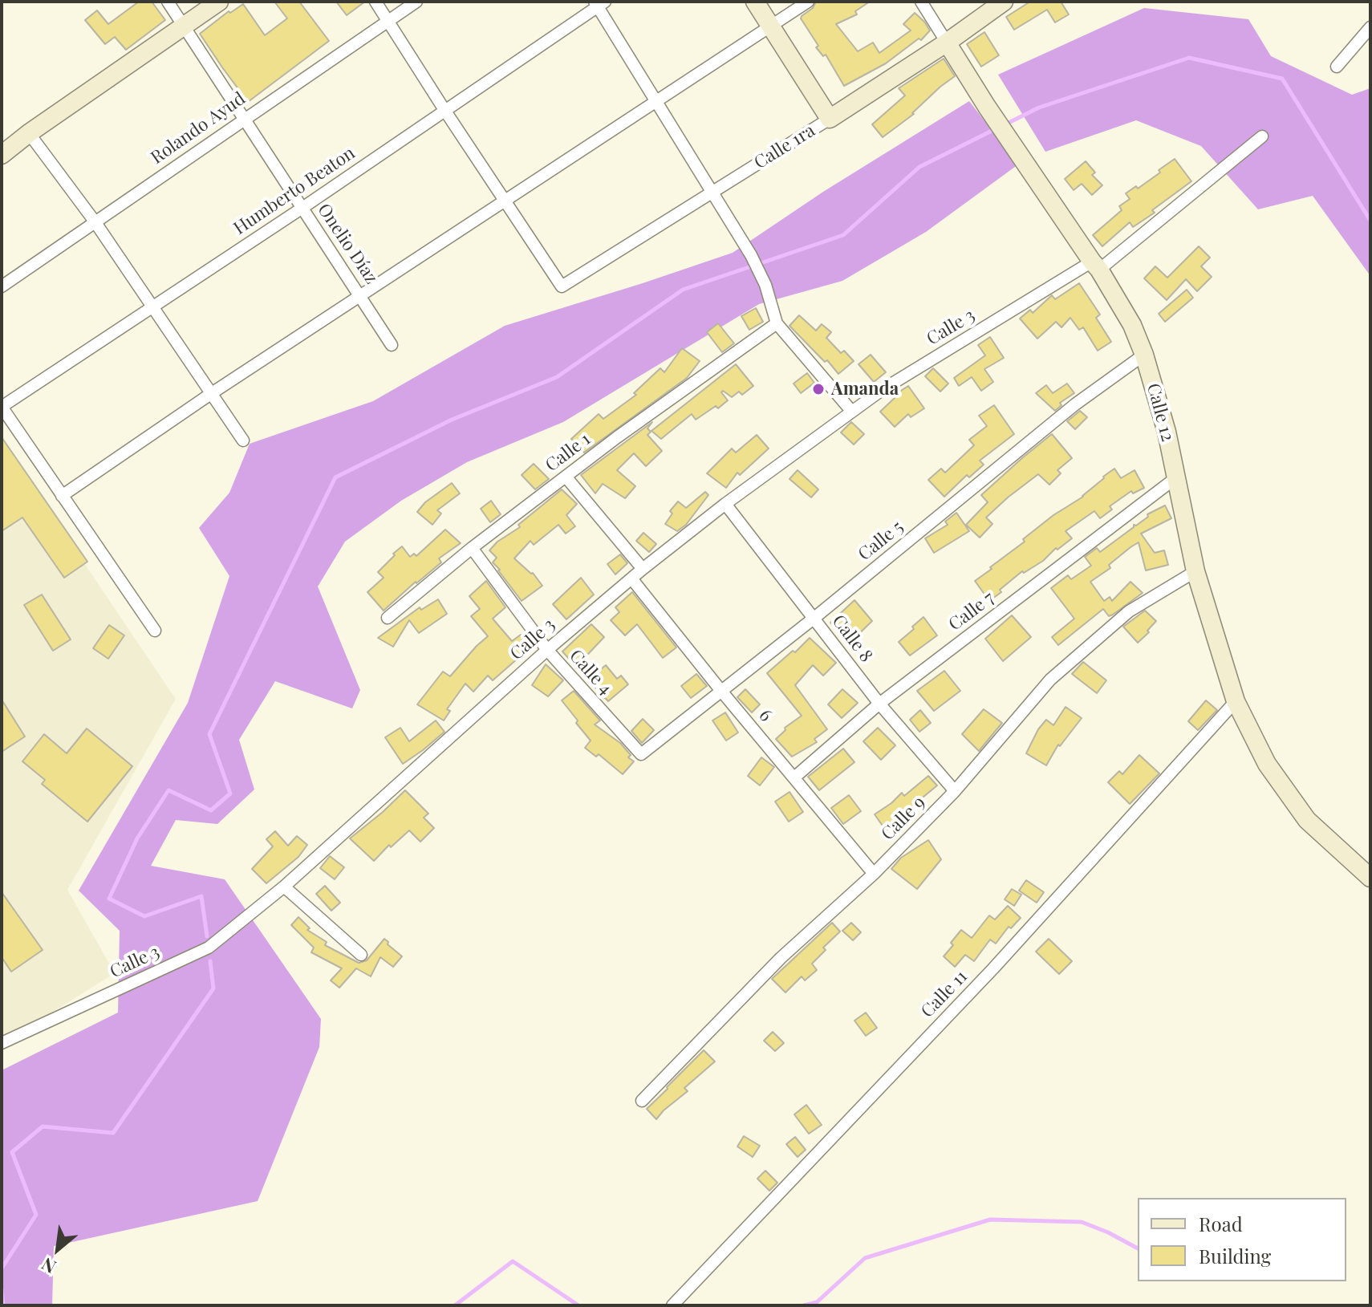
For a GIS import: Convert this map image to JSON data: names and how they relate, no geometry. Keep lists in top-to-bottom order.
{
  "streets": {
    "street": [
      "Rolando Ayud",
      "Calle 1ra",
      "Humberto Beaton",
      "Onelio Díaz",
      "Calle 3",
      "Calle 12",
      "Calle 1",
      "Calle 5",
      "Calle 7",
      "Calle 8",
      "Calle 4",
      "6",
      "Calle 9",
      "Calle 11"
    ]
  },
  "crossings": [
    ["Rolando Ayud", "Onelio Díaz"],
    ["Calle 1ra", "Calle 12"],
    ["Humberto Beaton", "Onelio Díaz"],
    ["Calle 3", "Calle 12"],
    ["Calle 3", "Calle 8"],
    ["Calle 3", "Calle 4"],
    ["Calle 3", "6"],
    ["Calle 12", "Calle 5"],
    ["Calle 12", "Calle 7"],
    ["Calle 12", "Calle 9"],
    ["Calle 12", "Calle 11"],
    ["Calle 1", "Calle 4"],
    ["Calle 5", "Calle 8"],
    ["Calle 5", "Calle 4"],
    ["Calle 5", "6"],
    ["Calle 7", "Calle 8"],
    ["Calle 7", "6"],
    ["Calle 8", "Calle 9"],
    ["6", "Calle 9"]
  ],
  "places": ["Amanda"],
  "legend": ["Road", "Building"],
  "north": "bottom left"
}
